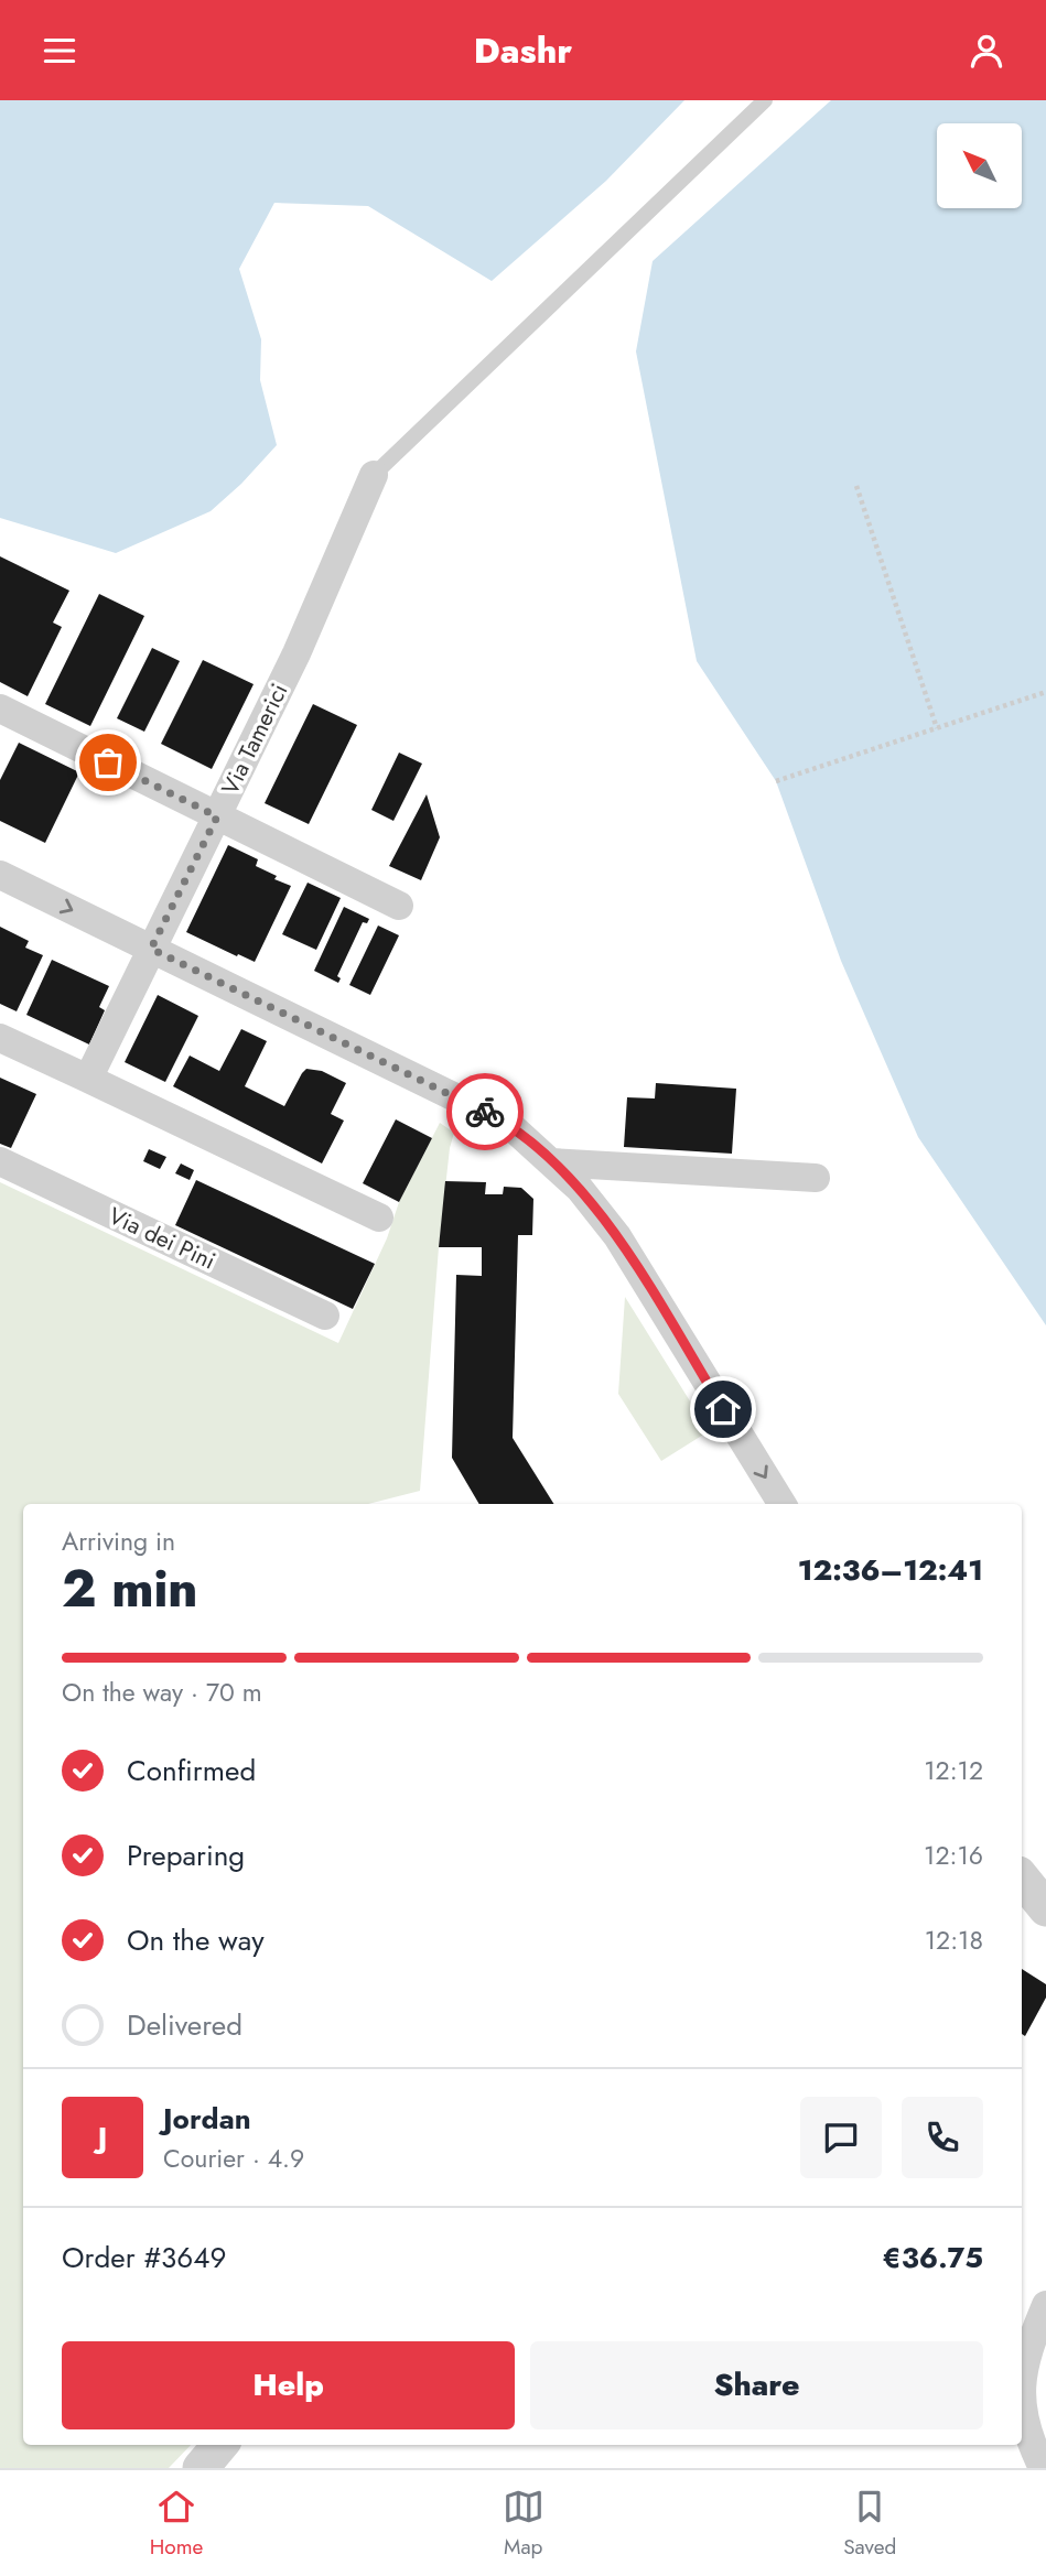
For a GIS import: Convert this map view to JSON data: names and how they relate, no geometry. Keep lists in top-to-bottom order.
{
  "streets": {
    "street": ["Via Tamerici", "Via dei Pini"]
  },
  "north": "top left",
  "page": {
    "header": "Dashr",
    "heading": ["2 min", "Arriving in", "12:36–12:41"],
    "panel": [
      "Jordan",
      "Courier · 4.9",
      "Order #3649",
      "€36.75"
    ],
    "bar": "On the way · 70 m",
    "list": [
      ["Confirmed", "12:12"],
      ["Preparing", "12:16"],
      ["On the way", "12:18"],
      "Delivered"
    ],
    "round": "J",
    "buttons": ["Help", "Share"],
    "tabs": ["Home", "Map", "Saved"]
  }
}
